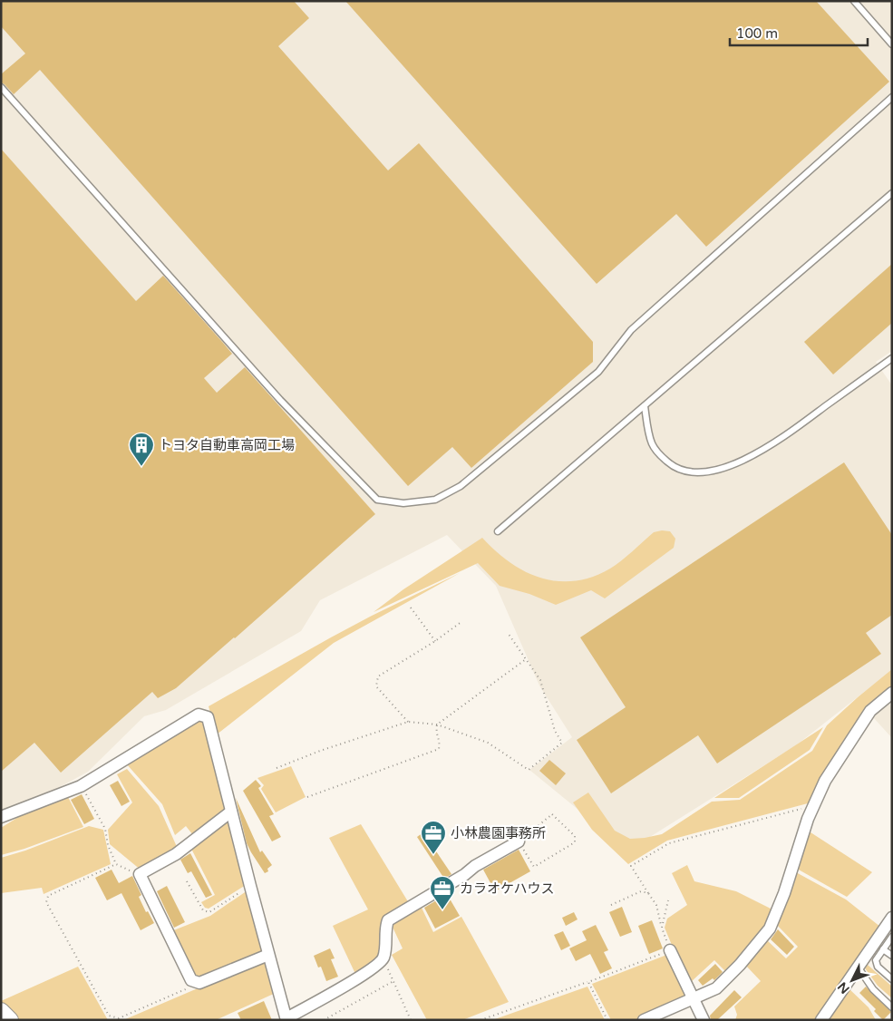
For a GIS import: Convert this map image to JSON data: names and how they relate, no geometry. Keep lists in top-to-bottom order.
{
  "places": {
    "building": ["トヨタ自動車高岡工場"],
    "office": ["小林農園事務所", "カラオケハウス"]
  },
  "scale_bar": "100 m",
  "north": "bottom left"
}
